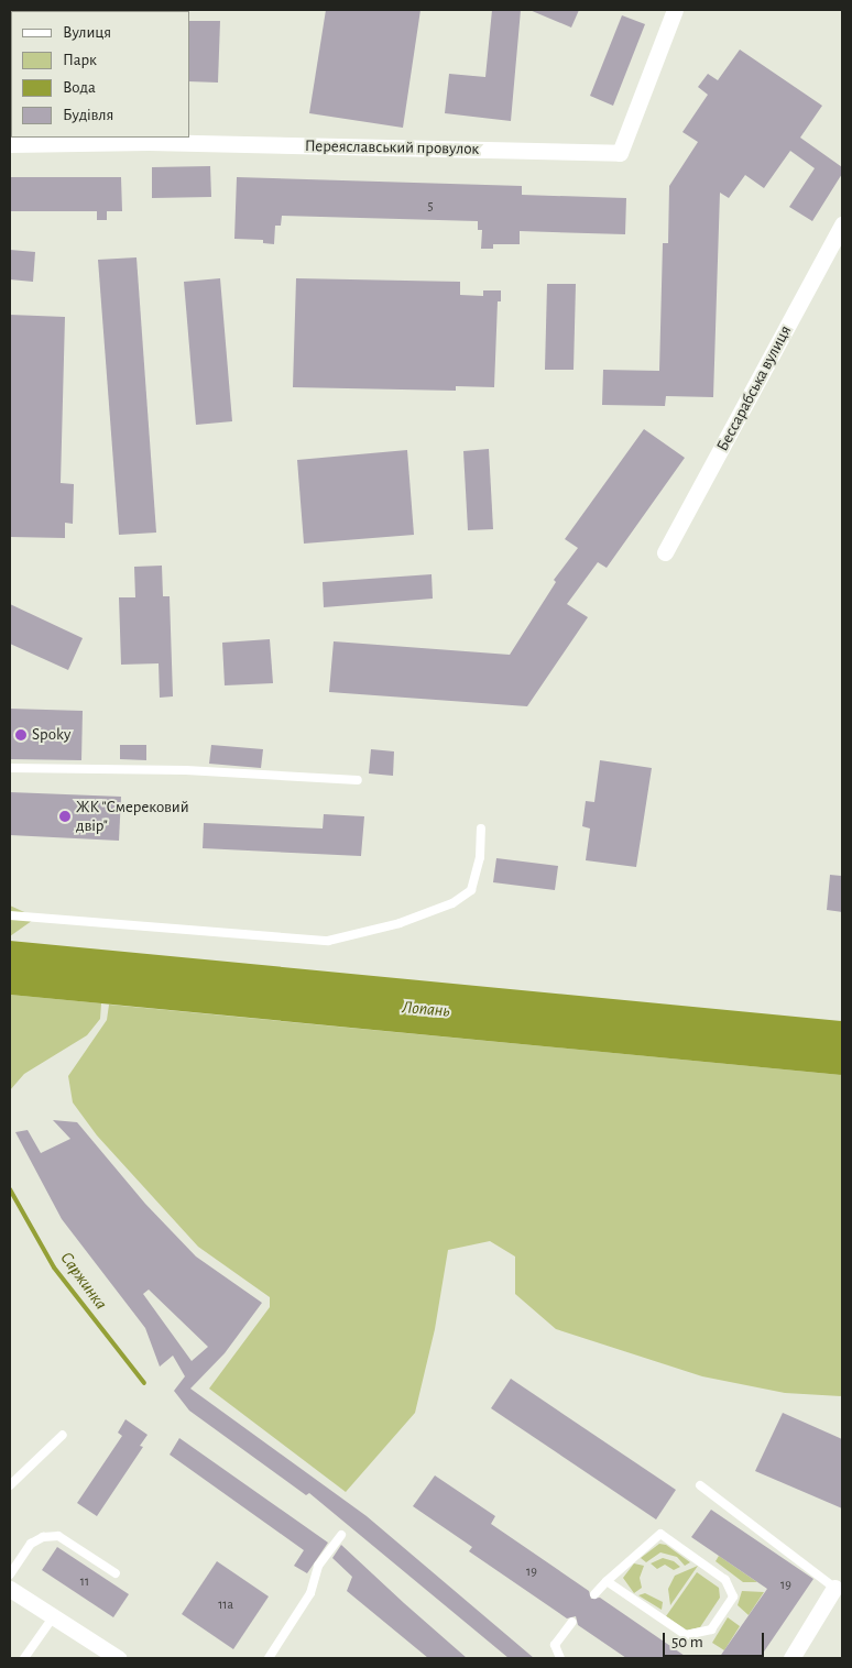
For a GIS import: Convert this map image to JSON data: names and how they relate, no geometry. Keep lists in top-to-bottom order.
{
  "streets": {
    "street": ["Переяславський провулок", "Бессарабська вулиця"]
  },
  "water": ["Лопань", "Саржинка"],
  "places": ["Spoky", "ЖК \"Смерековий двір\""],
  "house_numbers": [
    "5",
    "19",
    "11",
    "19",
    "11а"
  ],
  "legend": [
    "Вулиця",
    "Парк",
    "Вода",
    "Будівля"
  ],
  "scale_bar": "50 m"
}
